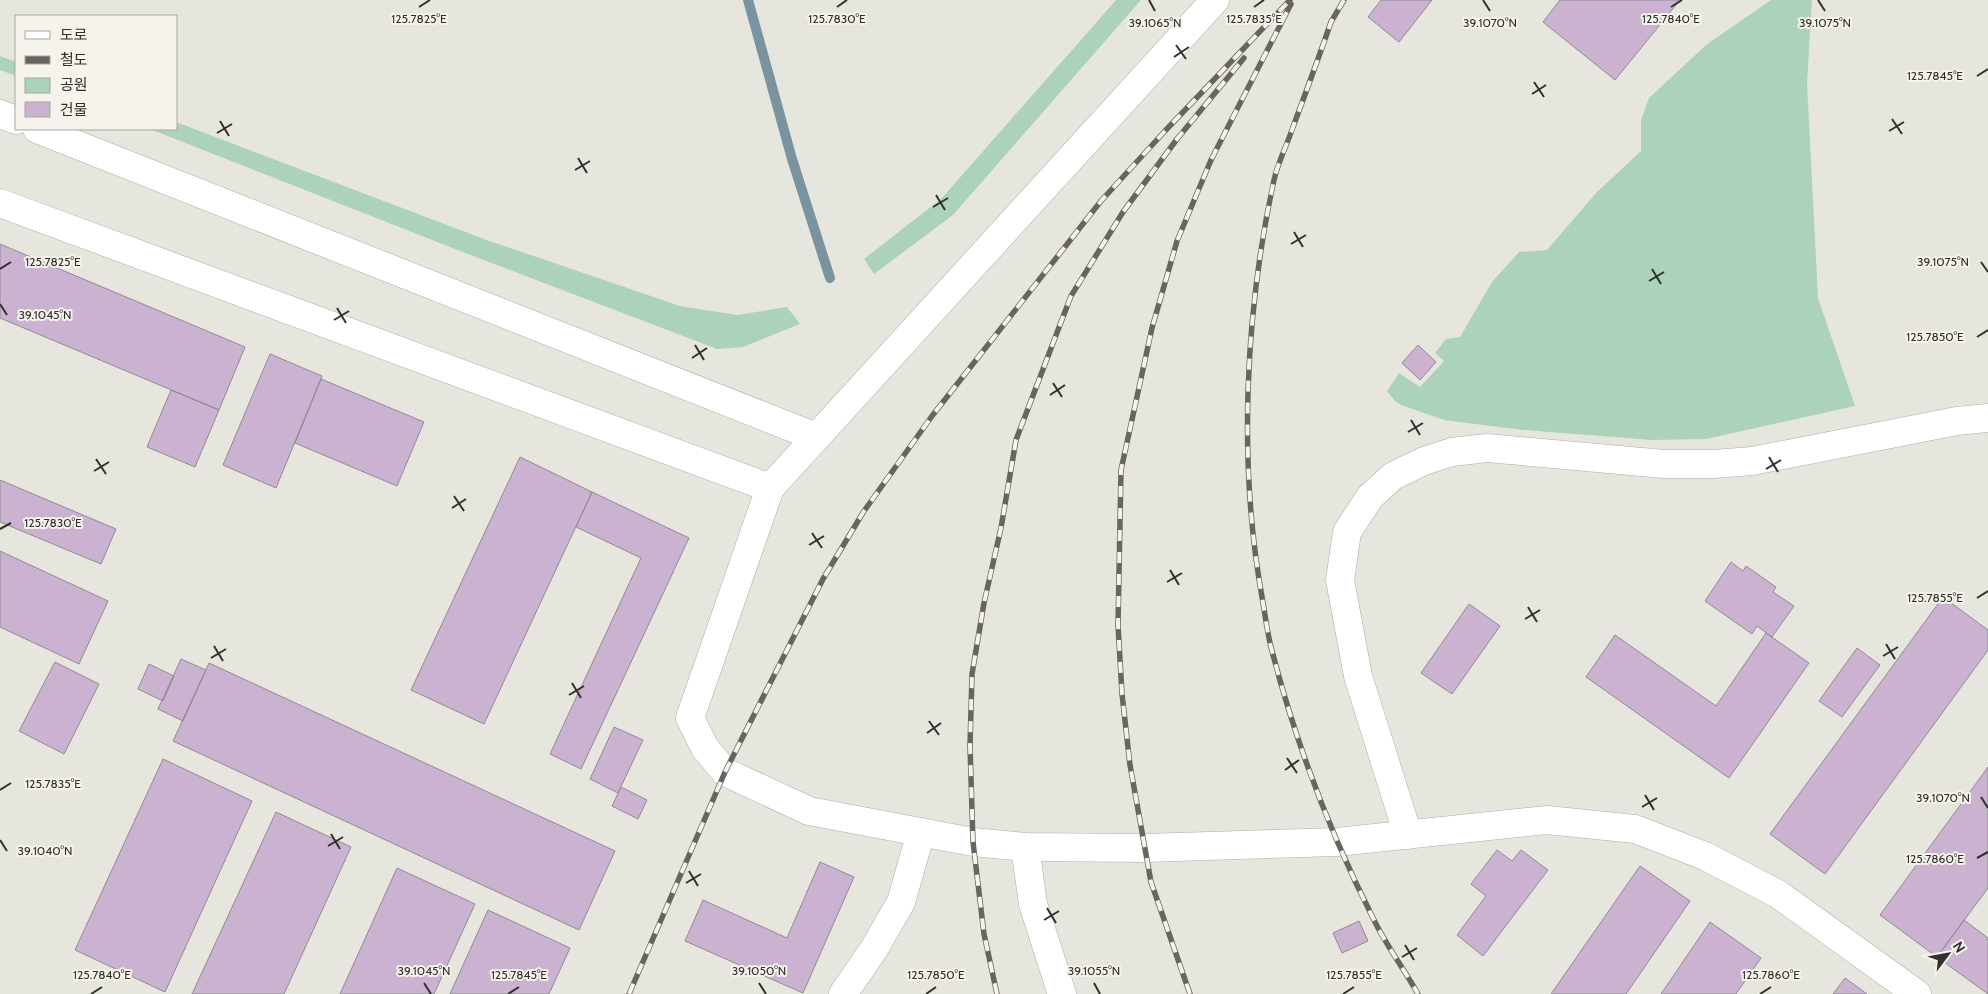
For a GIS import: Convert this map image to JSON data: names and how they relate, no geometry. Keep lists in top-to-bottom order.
{
  "legend": [
    "도로",
    "철도",
    "공원",
    "건물"
  ],
  "north": "top right",
  "coordinates": [
    "125.7825°E",
    "125.7830°E",
    "125.7835°E",
    "125.7840°E",
    "39.1065°N",
    "39.1070°N",
    "39.1075°N",
    "125.7845°E",
    "39.1045°N",
    "125.7850°E",
    "125.7855°E",
    "39.1040°N",
    "125.7860°E",
    "39.1050°N",
    "39.1055°N"
  ]
}
